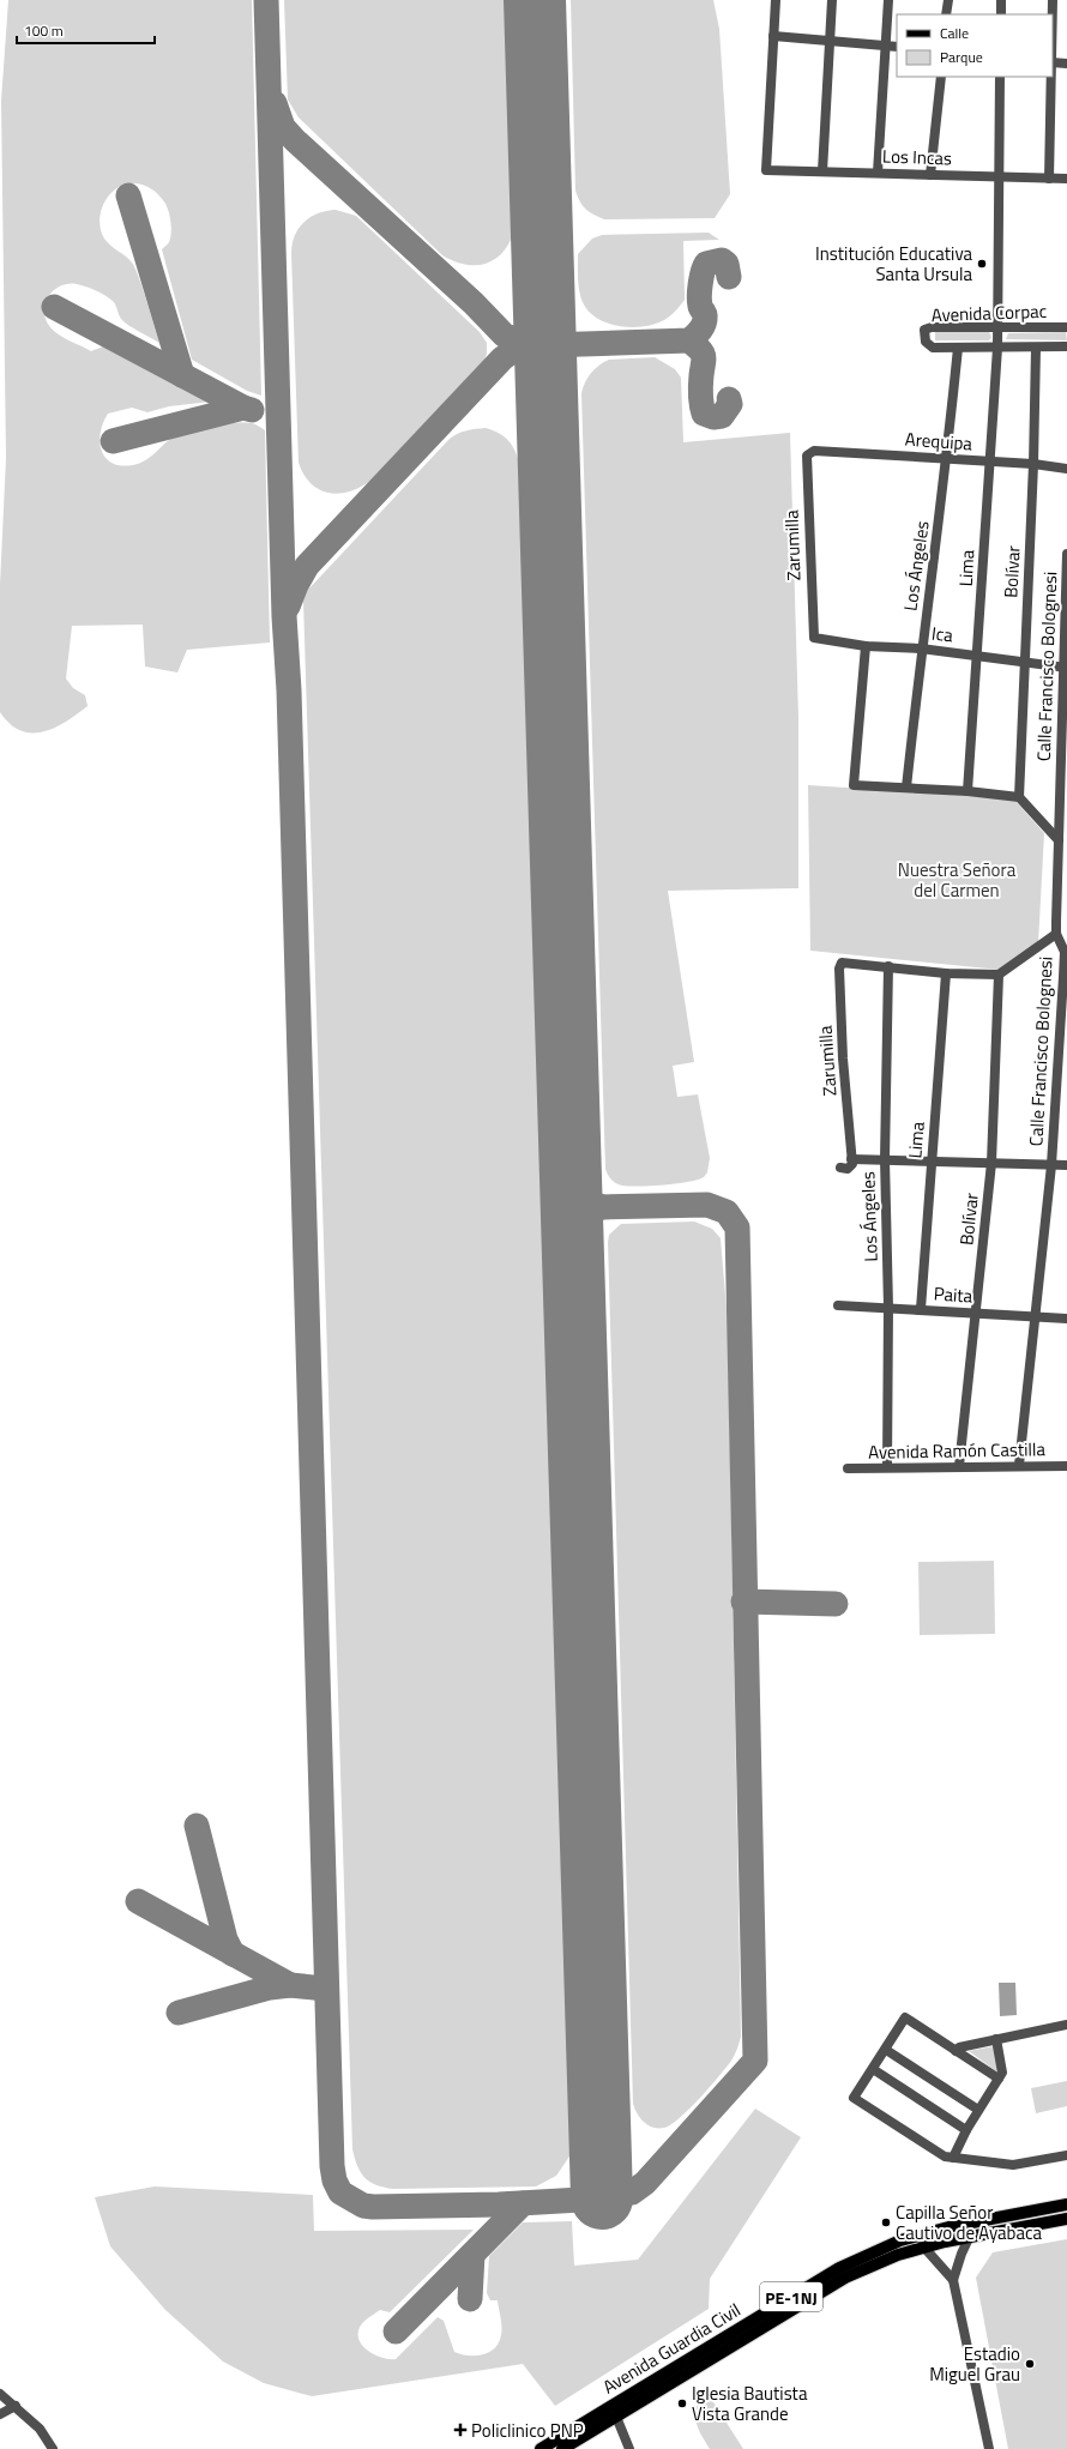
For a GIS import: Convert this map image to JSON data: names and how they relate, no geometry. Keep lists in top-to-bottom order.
{
  "streets": {
    "main road": ["PE-1NJ", "Avenida Guardia Civil"],
    "street": [
      "Los Incas",
      "Avenida Corpac",
      "Arequipa",
      "Zarumilla",
      "Los Ángeles",
      "Lima",
      "Bolívar",
      "Ica",
      "Calle Francisco Bolognesi",
      "Paita",
      "Avenida Ramón Castilla"
    ]
  },
  "crossings": [
    ["Los Incas", "Lima"],
    ["Avenida Corpac", "Los Ángeles"],
    ["Avenida Corpac", "Lima"],
    ["Avenida Corpac", "Bolívar"],
    ["Arequipa", "Zarumilla"],
    ["Arequipa", "Los Ángeles"],
    ["Arequipa", "Lima"],
    ["Arequipa", "Bolívar"],
    ["Zarumilla", "Los Ángeles"],
    ["Zarumilla", "Ica"],
    ["Los Ángeles", "Ica"],
    ["Los Ángeles", "Paita"],
    ["Los Ángeles", "Avenida Ramón Castilla"],
    ["Lima", "Ica"],
    ["Lima", "Paita"],
    ["Bolívar", "Ica"],
    ["Bolívar", "Paita"],
    ["Bolívar", "Avenida Ramón Castilla"],
    ["Ica", "Calle Francisco Bolognesi"],
    ["Calle Francisco Bolognesi", "Paita"],
    ["Calle Francisco Bolognesi", "Avenida Ramón Castilla"]
  ],
  "parks": ["Nuestra Señora del Carmen"],
  "places": {
    "other": [
      "Institución Educativa Santa Ursula",
      "Capilla Señor Cautivo de Ayabaca",
      "Estadio Miguel Grau",
      "Iglesia Bautista Vista Grande"
    ],
    "health": ["Policlinico PNP"]
  },
  "legend": ["Calle", "Parque"],
  "scale_bar": "100 m"
}
